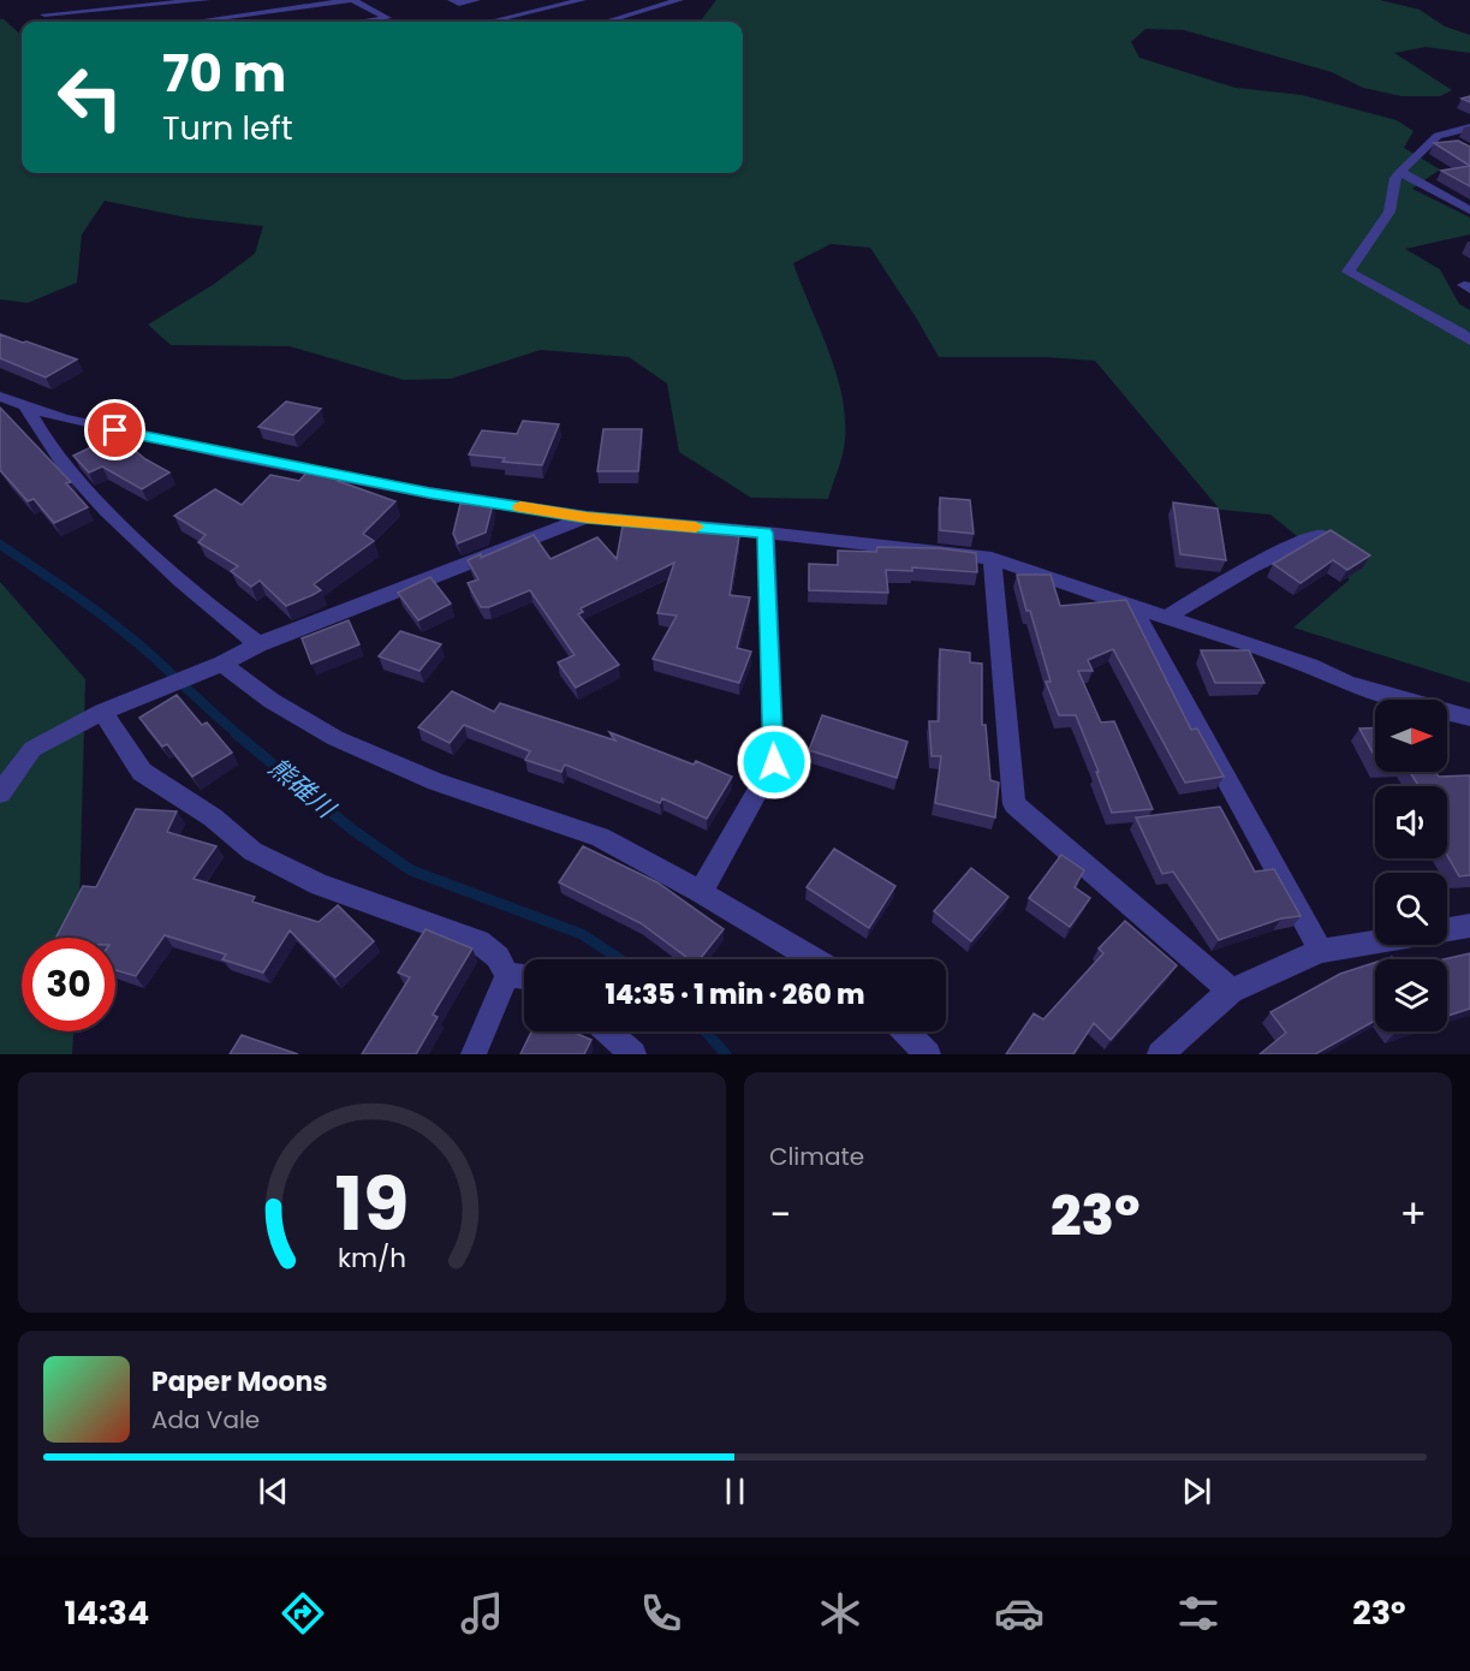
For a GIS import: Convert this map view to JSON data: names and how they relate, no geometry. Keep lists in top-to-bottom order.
{
  "water": ["熊碓川"],
  "north": "right",
  "page": {
    "turn": ["70 m", "Turn left"],
    "limit": "30",
    "trip": "14:35 · 1 min · 260 m",
    "tile": "Climate",
    "heat": ["−", "23°", "+"],
    "song": ["Paper Moons", "Ada Vale"],
    "tabs": ["14:34", "23°"],
    "gauge": ["19", "km/h"]
  }
}
